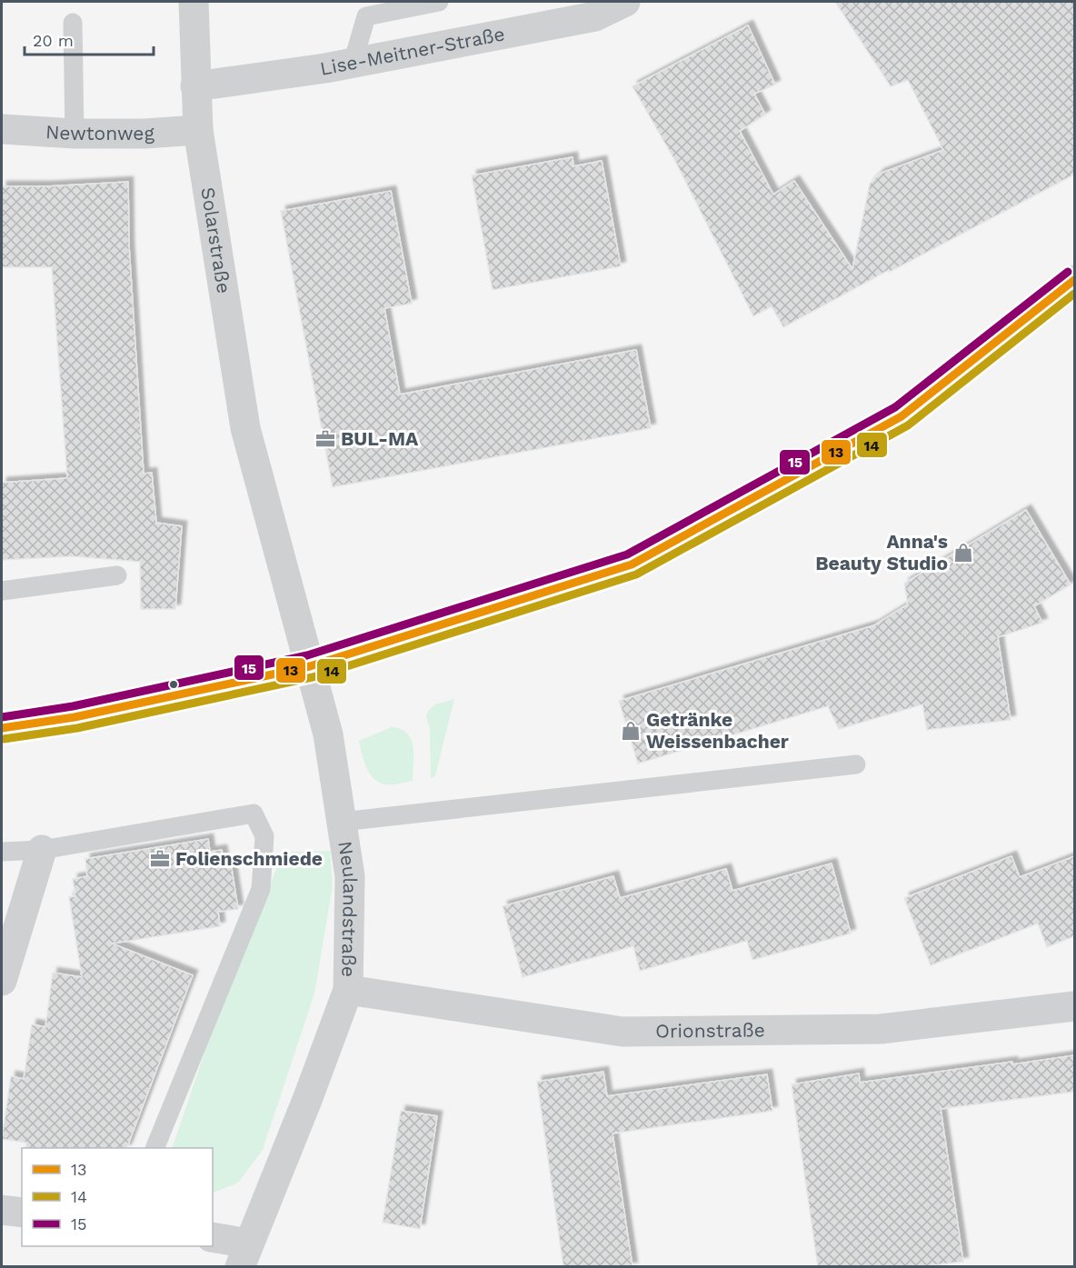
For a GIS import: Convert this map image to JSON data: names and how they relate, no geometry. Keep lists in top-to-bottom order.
{
  "streets": {
    "street": [
      "Lise-Meitner-Straße",
      "Newtonweg",
      "Solarstraße",
      "Neulandstraße",
      "Orionstraße"
    ]
  },
  "crossings": [
    ["Lise-Meitner-Straße", "Solarstraße"],
    ["Newtonweg", "Solarstraße"],
    ["Solarstraße", "Neulandstraße"],
    ["Neulandstraße", "Orionstraße"]
  ],
  "places": {
    "office": ["BUL-MA", "Folienschmiede"],
    "shop": ["Anna's Beauty Studio", "Getränke Weissenbacher"]
  },
  "lines": ["transit line 15", "transit line 13", "transit line 14"],
  "legend": ["13", "14", "15"],
  "scale_bar": "20 m"
}
